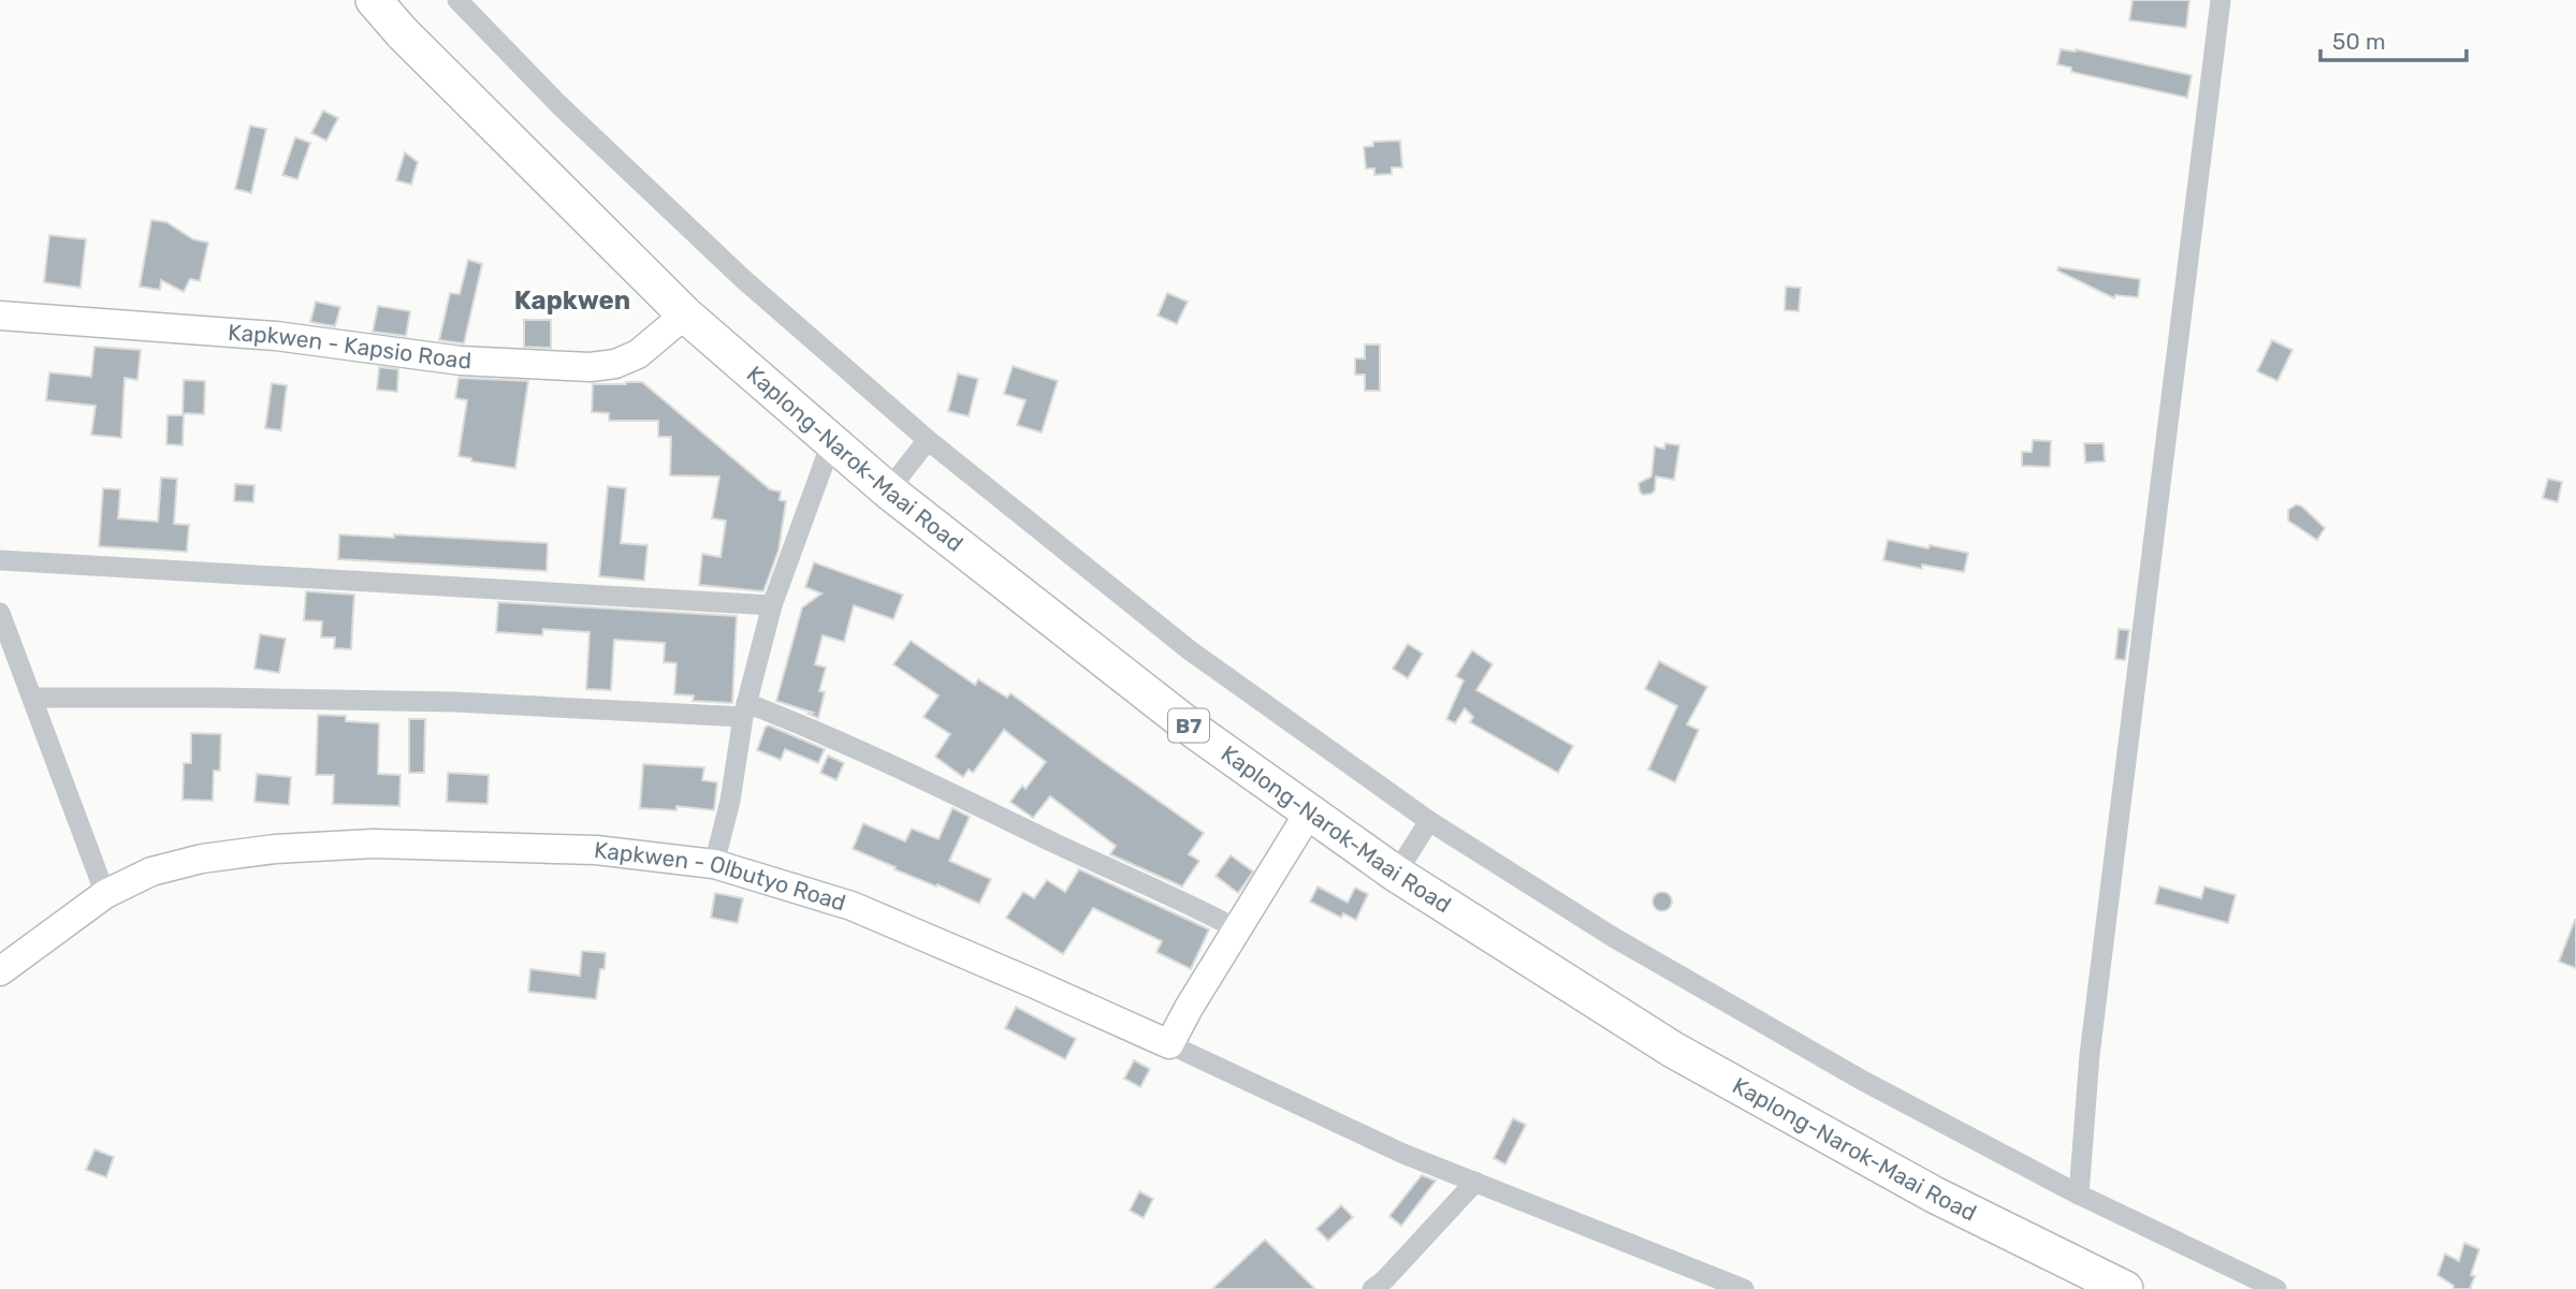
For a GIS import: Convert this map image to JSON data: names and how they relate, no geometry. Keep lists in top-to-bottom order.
{
  "streets": {
    "highway": ["Kaplong-Narok-Maai Road", "B7"],
    "street": ["Kapkwen - Kapsio Road", "Kapkwen - Olbutyo Road"]
  },
  "crossings": [
    ["Kapkwen - Kapsio Road", "Kaplong-Narok-Maai Road"]
  ],
  "districts": ["Kapkwen"],
  "scale_bar": "50 m"
}
